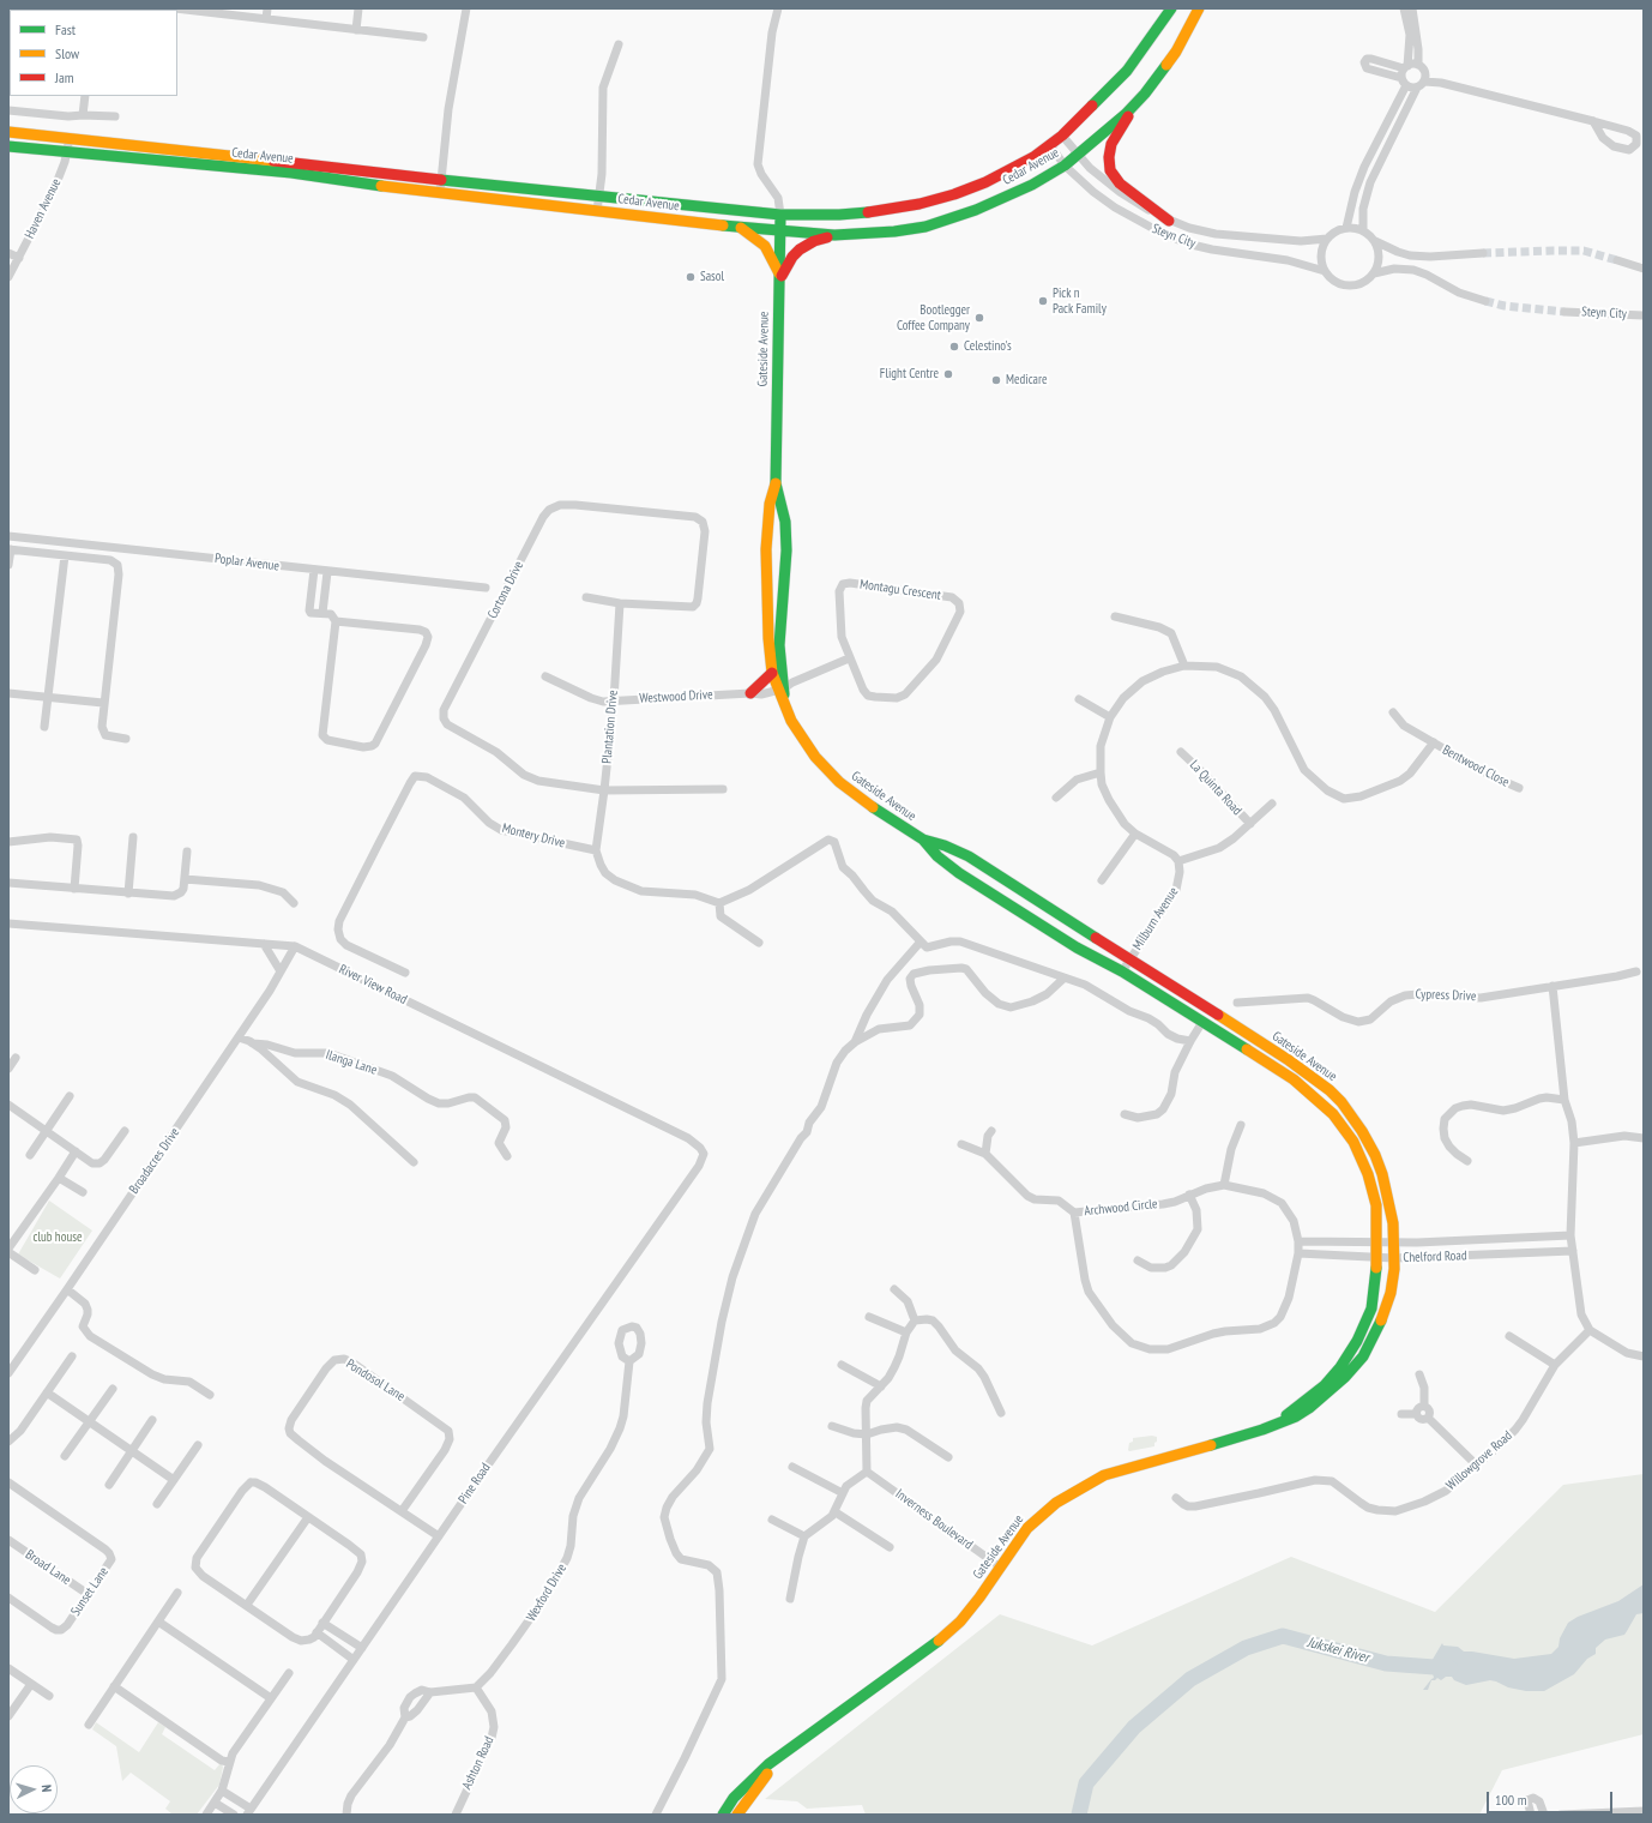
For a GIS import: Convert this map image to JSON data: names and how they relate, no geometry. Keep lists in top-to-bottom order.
{
  "streets": {
    "street": [
      "Cedar Avenue",
      "Haven Avenue",
      "Steyn City",
      "Gateside Avenue",
      "Poplar Avenue",
      "Cortona Drive",
      "Montagu Crescent",
      "Westwood Drive",
      "Plantation Drive",
      "Bentwood Close",
      "La Quinta Road",
      "Montery Drive",
      "Milburn Avenue",
      "River View Road",
      "Cypress Drive",
      "Ilanga Lane",
      "Broadacres Drive",
      "Archwood Circle",
      "Chelford Road",
      "Pondosol Lane",
      "Willowgrove Road",
      "Pine Road",
      "Inverness Boulevard",
      "Broad Lane",
      "Sunset Lane",
      "Wexford Drive",
      "Ashton Road"
    ]
  },
  "crossings": [
    ["Cedar Avenue", "Haven Avenue"],
    ["Cedar Avenue", "Steyn City"],
    ["Cedar Avenue", "Gateside Avenue"],
    ["Gateside Avenue", "Westwood Drive"],
    ["Gateside Avenue", "Milburn Avenue"],
    ["Gateside Avenue", "Chelford Road"],
    ["Gateside Avenue", "Inverness Boulevard"],
    ["Cortona Drive", "Plantation Drive"],
    ["Westwood Drive", "Plantation Drive"],
    ["Plantation Drive", "Montery Drive"],
    ["River View Road", "Broadacres Drive"],
    ["River View Road", "Pine Road"],
    ["Ilanga Lane", "Broadacres Drive"],
    ["Archwood Circle", "Chelford Road"],
    ["Pondosol Lane", "Pine Road"],
    ["Broad Lane", "Sunset Lane"],
    ["Wexford Drive", "Ashton Road"]
  ],
  "water": ["Jukskei River"],
  "parks": ["club house"],
  "places": [
    "Sasol",
    "Pick n Pack Family",
    "Bootlegger Coffee Company",
    "Celestino's",
    "Flight Centre",
    "Medicare"
  ],
  "legend": ["Fast", "Slow", "Jam"],
  "scale_bar": "100 m",
  "north": "right"
}
